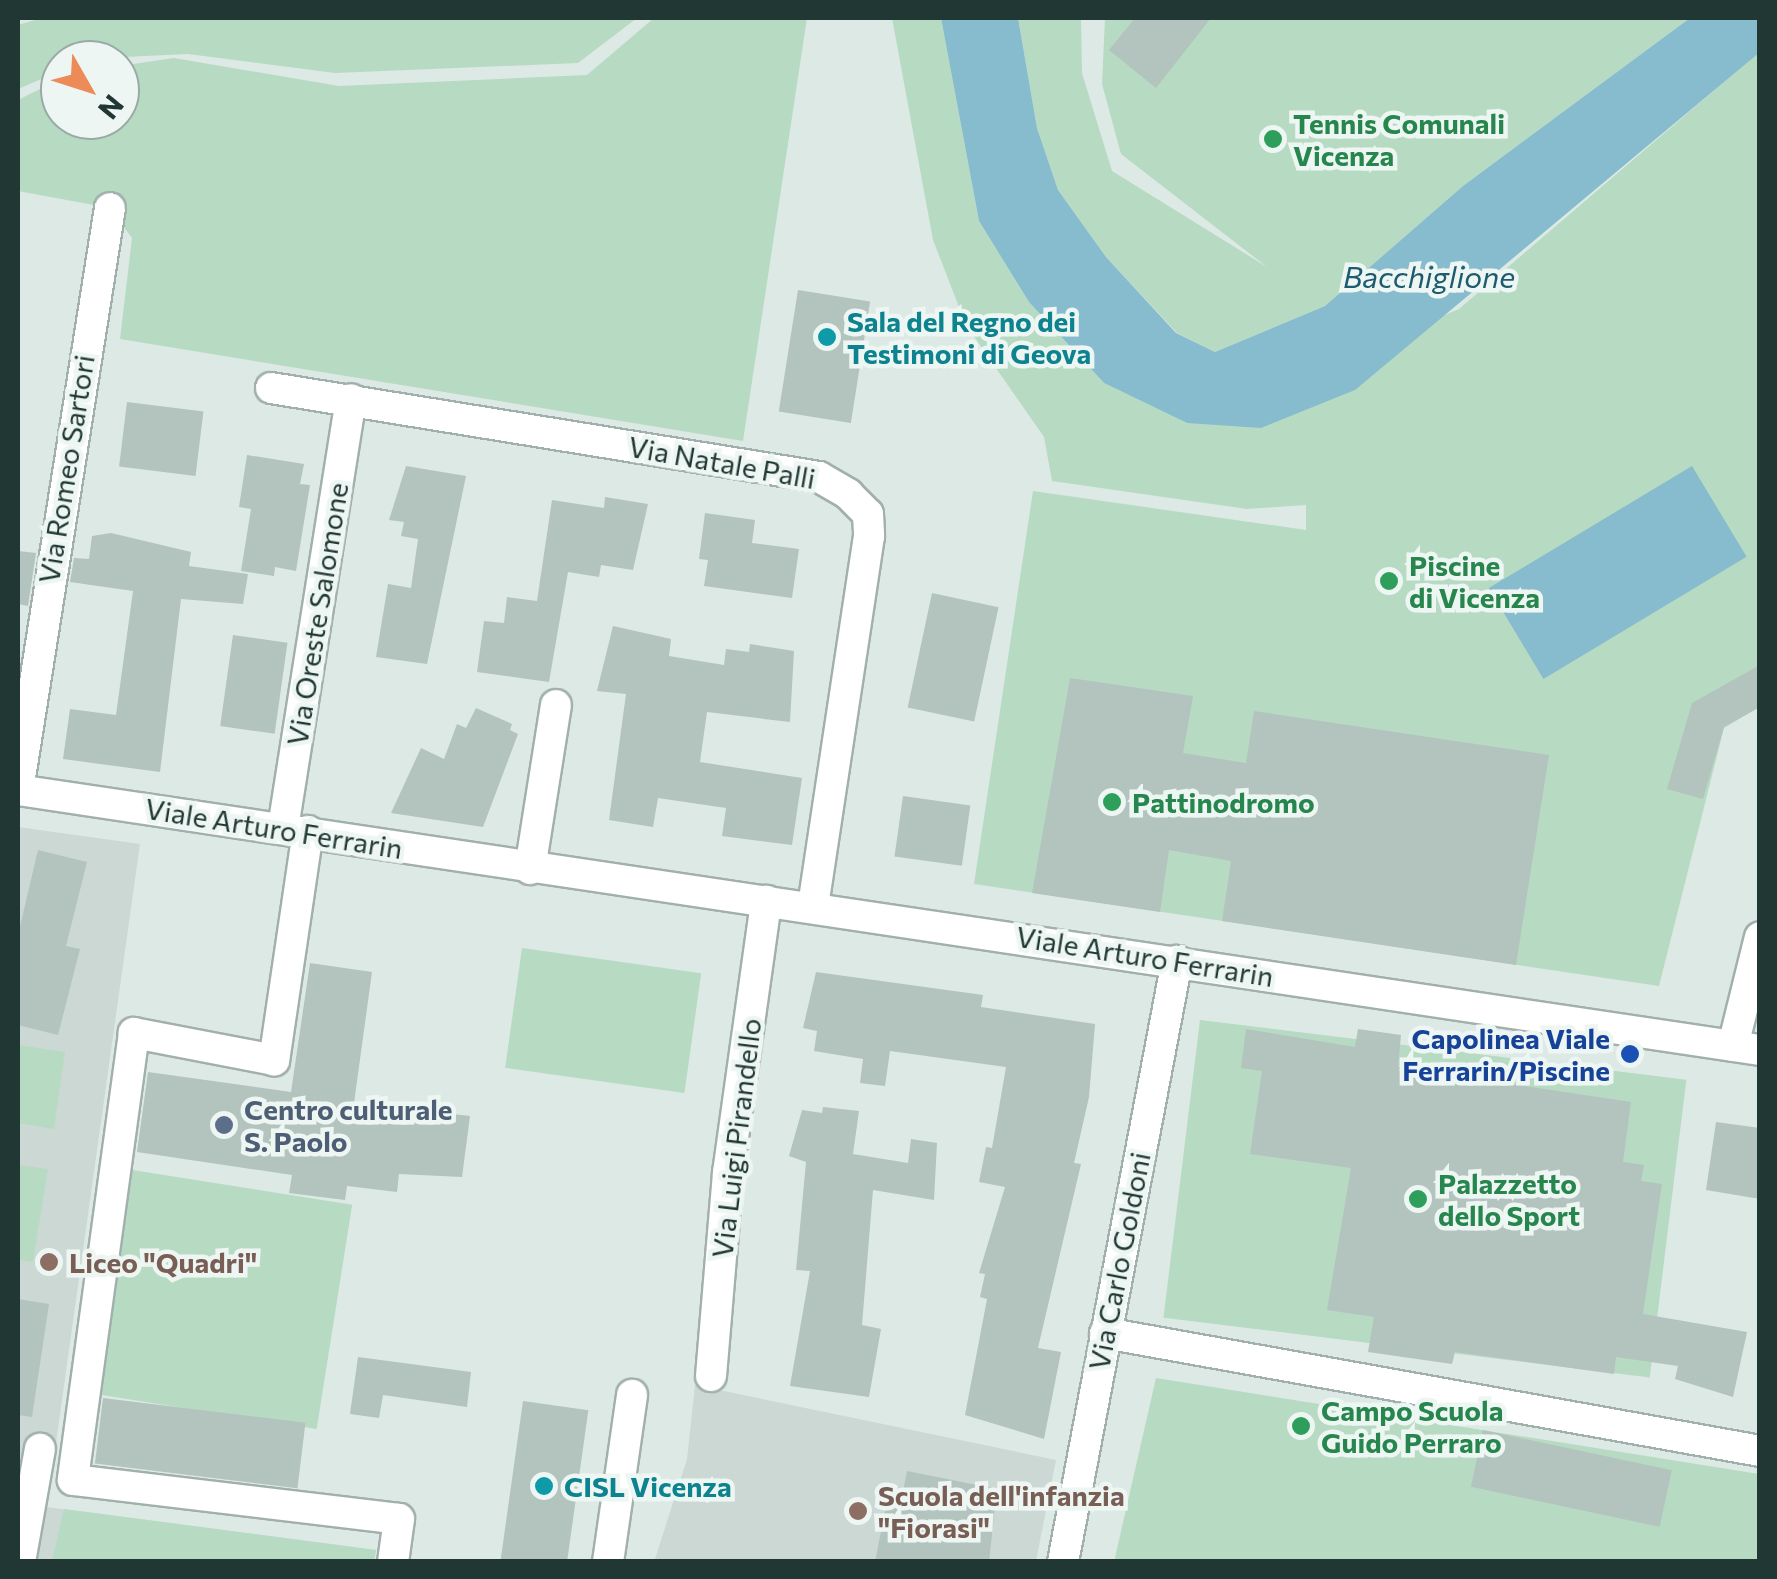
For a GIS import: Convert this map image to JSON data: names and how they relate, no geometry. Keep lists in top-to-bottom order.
{
  "streets": {
    "street": [
      "Via Natale Palli",
      "Via Romeo Sartori",
      "Via Oreste Salomone",
      "Viale Arturo Ferrarin",
      "Via Luigi Pirandello",
      "Via Carlo Goldoni"
    ]
  },
  "crossings": [
    ["Via Natale Palli", "Via Oreste Salomone"],
    ["Via Natale Palli", "Viale Arturo Ferrarin"],
    ["Via Romeo Sartori", "Viale Arturo Ferrarin"],
    ["Via Oreste Salomone", "Viale Arturo Ferrarin"],
    ["Viale Arturo Ferrarin", "Via Luigi Pirandello"],
    ["Viale Arturo Ferrarin", "Via Carlo Goldoni"]
  ],
  "water": ["Bacchiglione"],
  "places": [
    "Tennis Comunali Vicenza",
    "Sala del Regno dei Testimoni di Geova",
    "Piscine di Vicenza",
    "Pattinodromo",
    "Capolinea Viale Ferrarin/Piscine",
    "Centro culturale S. Paolo",
    "Palazzetto dello Sport",
    "Liceo \"Quadri\"",
    "Campo Scuola Guido Perraro",
    "CISL Vicenza",
    "Scuola dell'infanzia \"Fiorasi\""
  ],
  "north": "bottom right"
}
